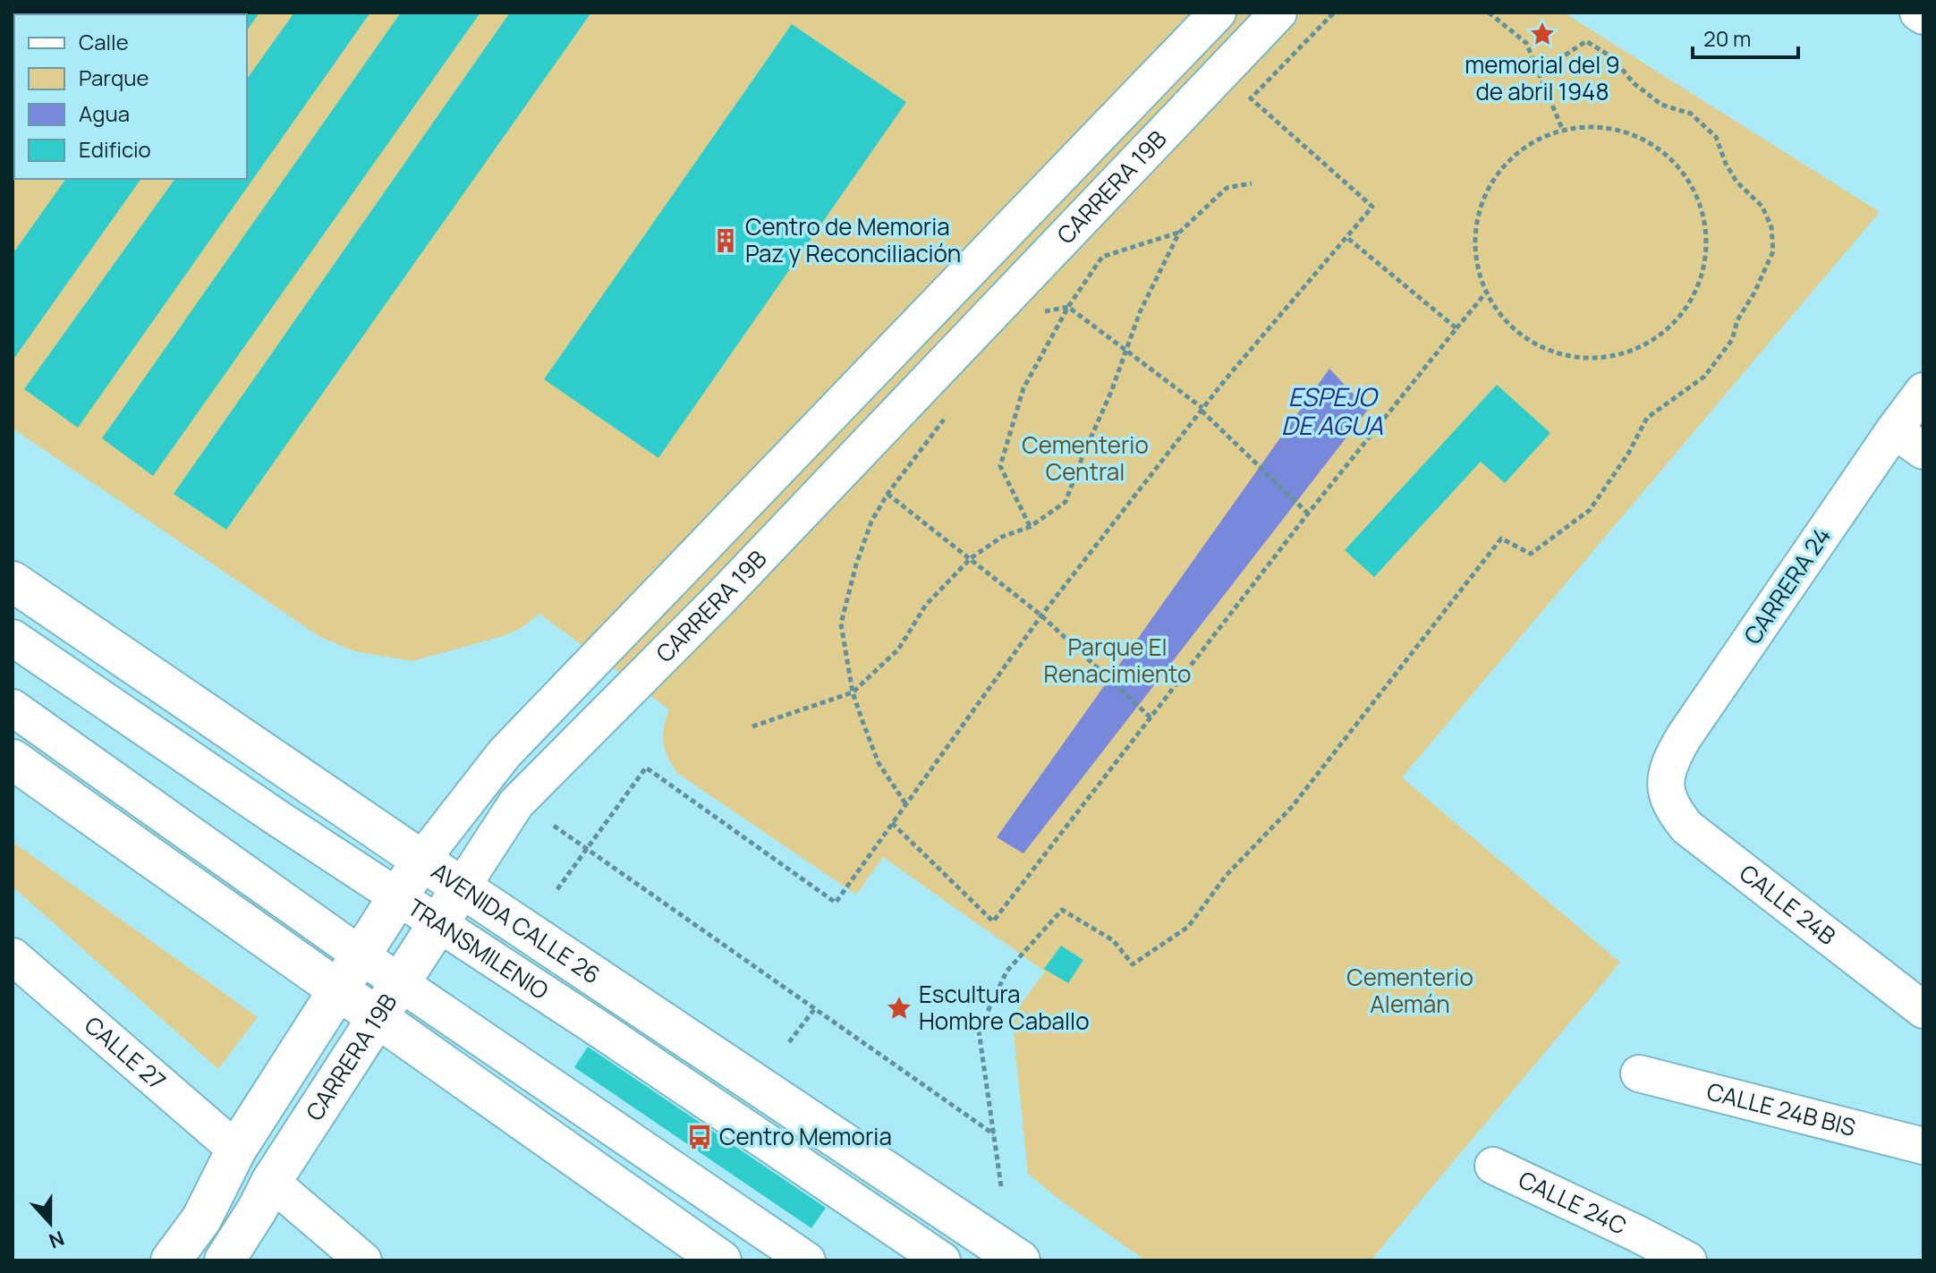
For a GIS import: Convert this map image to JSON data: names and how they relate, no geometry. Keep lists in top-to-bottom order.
{
  "streets": {
    "main road": ["CARRERA 19B", "AVENIDA CALLE 26"],
    "street": [
      "CARRERA 24",
      "CALLE 24B",
      "TRANSMILENIO",
      "CALLE 27",
      "CALLE 24B BIS",
      "CALLE 24C"
    ]
  },
  "crossings": [
    ["CARRERA 19B", "AVENIDA CALLE 26"],
    ["CARRERA 19B", "TRANSMILENIO"],
    ["CARRERA 19B", "CALLE 27"],
    ["CARRERA 24", "CALLE 24B"]
  ],
  "water": ["ESPEJO DE AGUA"],
  "parks": ["Cementerio Central", "Parque El Renacimiento", "Cementerio Alemán"],
  "places": {
    "place": ["memorial del 9 de abril 1948", "Escultura Hombre Caballo"],
    "building": ["Centro de Memoria Paz y Reconciliación"],
    "bus stop": ["Centro Memoria"]
  },
  "legend": [
    "Calle",
    "Parque",
    "Agua",
    "Edificio"
  ],
  "scale_bar": "20 m",
  "north": "bottom"
}
